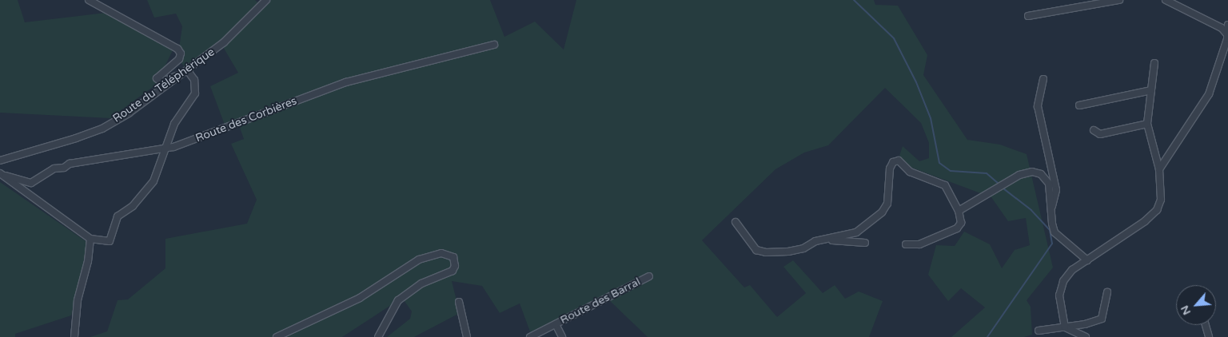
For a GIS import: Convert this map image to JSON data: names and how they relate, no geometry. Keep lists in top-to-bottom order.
{
  "streets": {
    "street": ["Route du Téléphérique", "Route des Corbières", "Route des Barral"]
  },
  "north": "bottom left"
}
